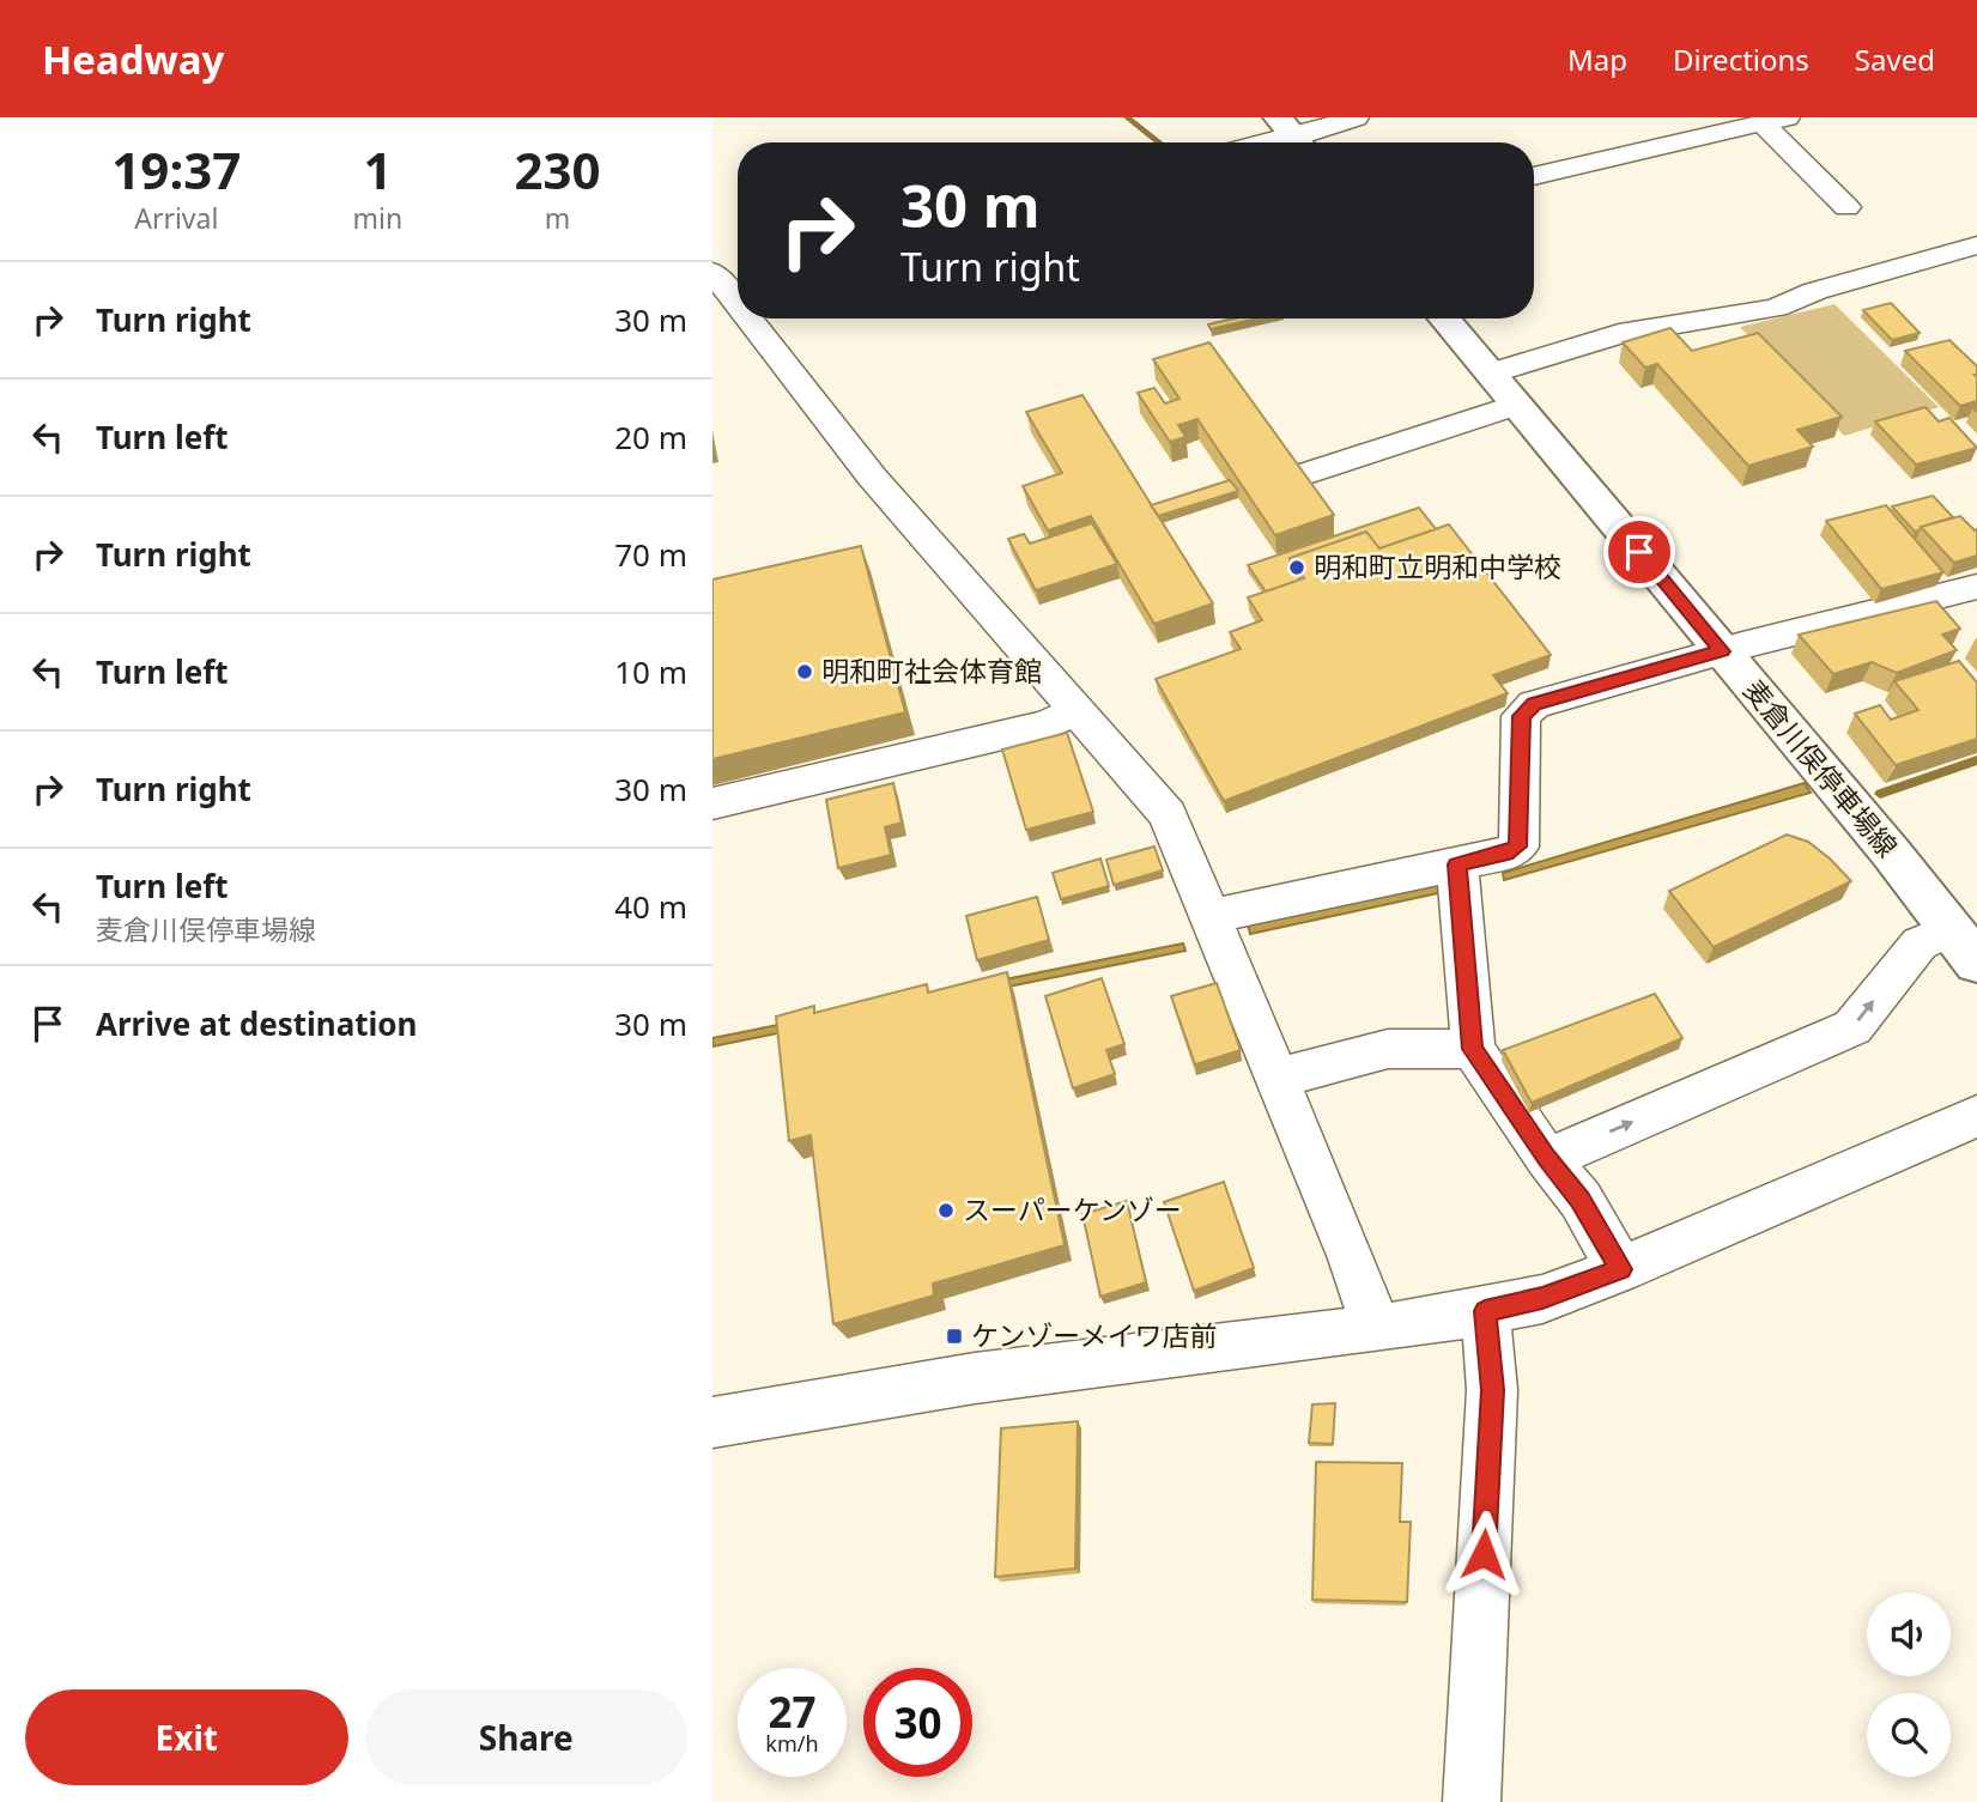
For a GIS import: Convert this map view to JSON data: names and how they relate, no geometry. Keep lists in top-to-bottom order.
{
  "streets": {
    "main road": ["麦倉川俣停車場線"]
  },
  "places": {
    "other": ["明和町立明和中学校", "明和町社会体育館", "スーパーケンゾー"],
    "transit": ["ケンゾーメイワ店前"]
  },
  "page": {
    "header": "Headway",
    "nav": ["Map", "Directions", "Saved"],
    "eta": [
      "19:37",
      "Arrival",
      "1",
      "min",
      "230",
      "m"
    ],
    "turn": ["30 m", "Turn right"],
    "list": [
      {
        "name": "Turn right",
        "value": "30 m"
      },
      {
        "name": "Turn left",
        "value": "20 m"
      },
      {
        "name": "Turn right",
        "value": "70 m"
      },
      {
        "name": "Turn left",
        "value": "10 m"
      },
      {
        "name": "Turn right",
        "value": "30 m"
      },
      {
        "name": "Turn left",
        "note": "麦倉川俣停車場線",
        "value": "40 m"
      },
      {
        "name": "Arrive at destination",
        "value": "30 m"
      }
    ],
    "speed": "27 km/h",
    "limit": "30",
    "buttons": ["Exit", "Share"]
  }
}
